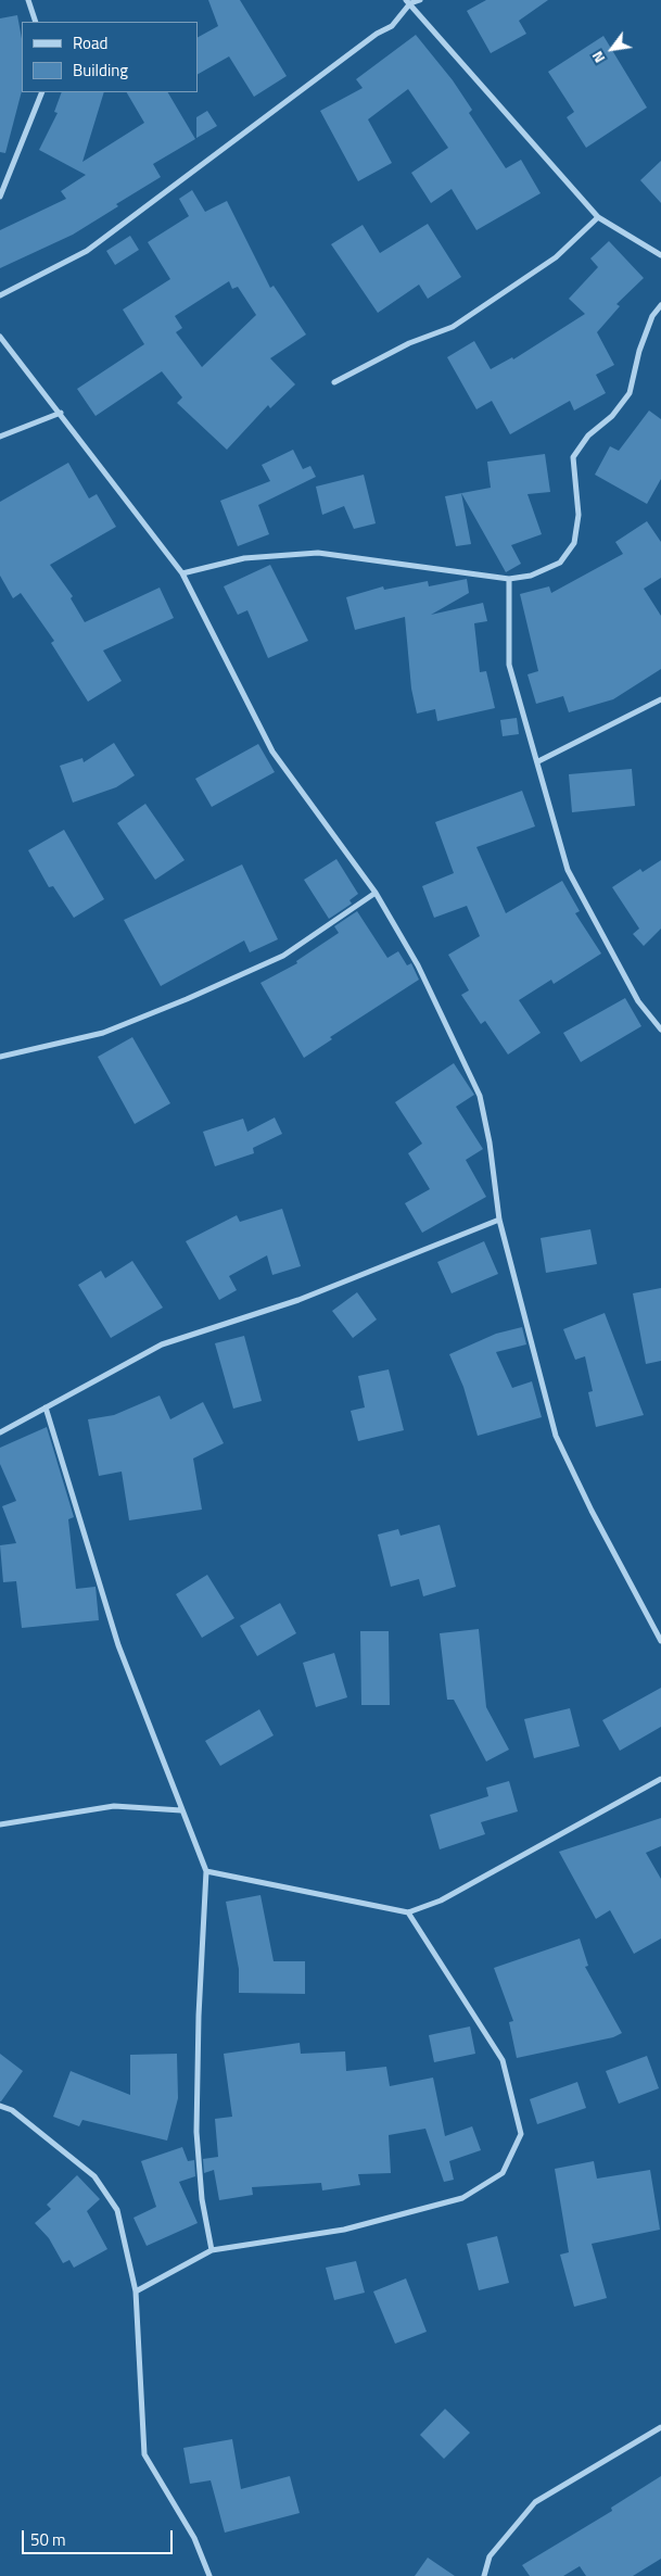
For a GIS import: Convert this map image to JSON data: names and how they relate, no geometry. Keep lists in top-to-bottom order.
{
  "legend": ["Road", "Building"],
  "scale_bar": "50 m",
  "north": "bottom left"
}
